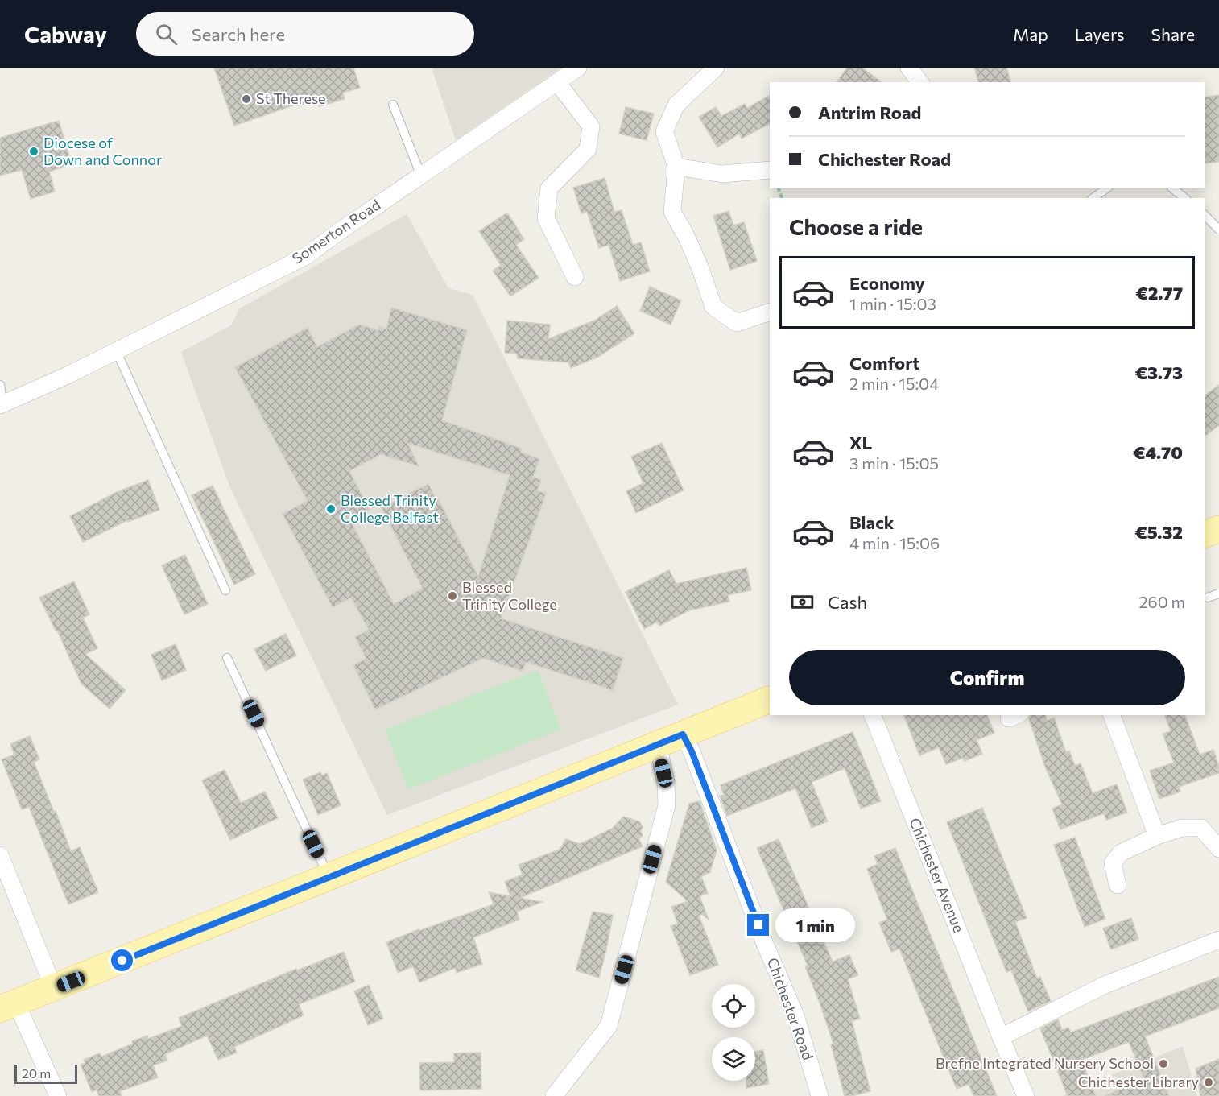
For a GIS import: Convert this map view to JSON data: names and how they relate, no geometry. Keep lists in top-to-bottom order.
{
  "streets": {
    "street": ["Somerton Road", "Chichester Avenue", "Chichester Road"]
  },
  "places": [
    "St Therese",
    "Diocese of Down and Connor",
    "Blessed Trinity College Belfast",
    "Blessed Trinity College",
    "Brefne Integrated Nursery School",
    "Chichester Library"
  ],
  "scale_bar": "20 m",
  "page": {
    "header": "Cabway",
    "search": "Search here",
    "nav": ["Map", "Layers", "Share"],
    "banner": ["Antrim Road", "Chichester Road"],
    "heading": "Choose a ride",
    "list": [
      {
        "name": "Economy",
        "note": "1 min · 15:03",
        "value": "€2.77"
      },
      {
        "name": "Comfort",
        "note": "2 min · 15:04",
        "value": "€3.73"
      },
      {
        "name": "XL",
        "note": "3 min · 15:05",
        "value": "€4.70"
      },
      {
        "name": "Black",
        "note": "4 min · 15:06",
        "value": "€5.32"
      }
    ],
    "pay": ["Cash", "260 m"],
    "buttons": "Confirm",
    "bubble": "1 min",
    "scale": "20 m"
  }
}
